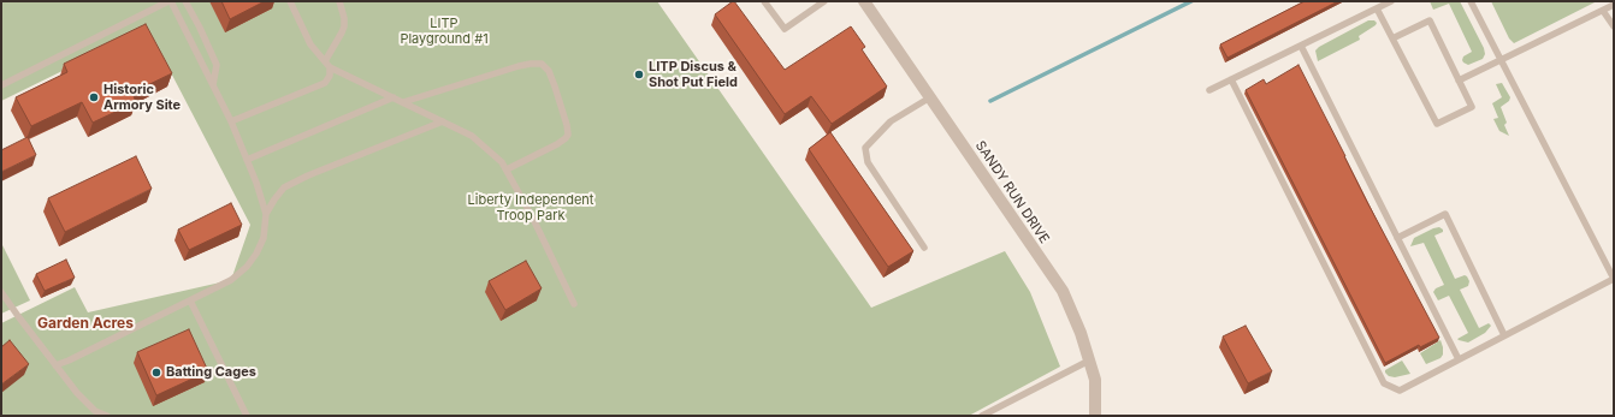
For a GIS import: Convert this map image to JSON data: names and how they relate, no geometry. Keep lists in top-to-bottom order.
{
  "streets": {
    "street": ["SANDY RUN DRIVE"]
  },
  "districts": ["Garden Acres"],
  "parks": ["LITP Playground #1", "Liberty Independent Troop Park"],
  "places": ["LITP Discus & Shot Put Field", "Historic Armory Site", "Batting Cages"]
}
